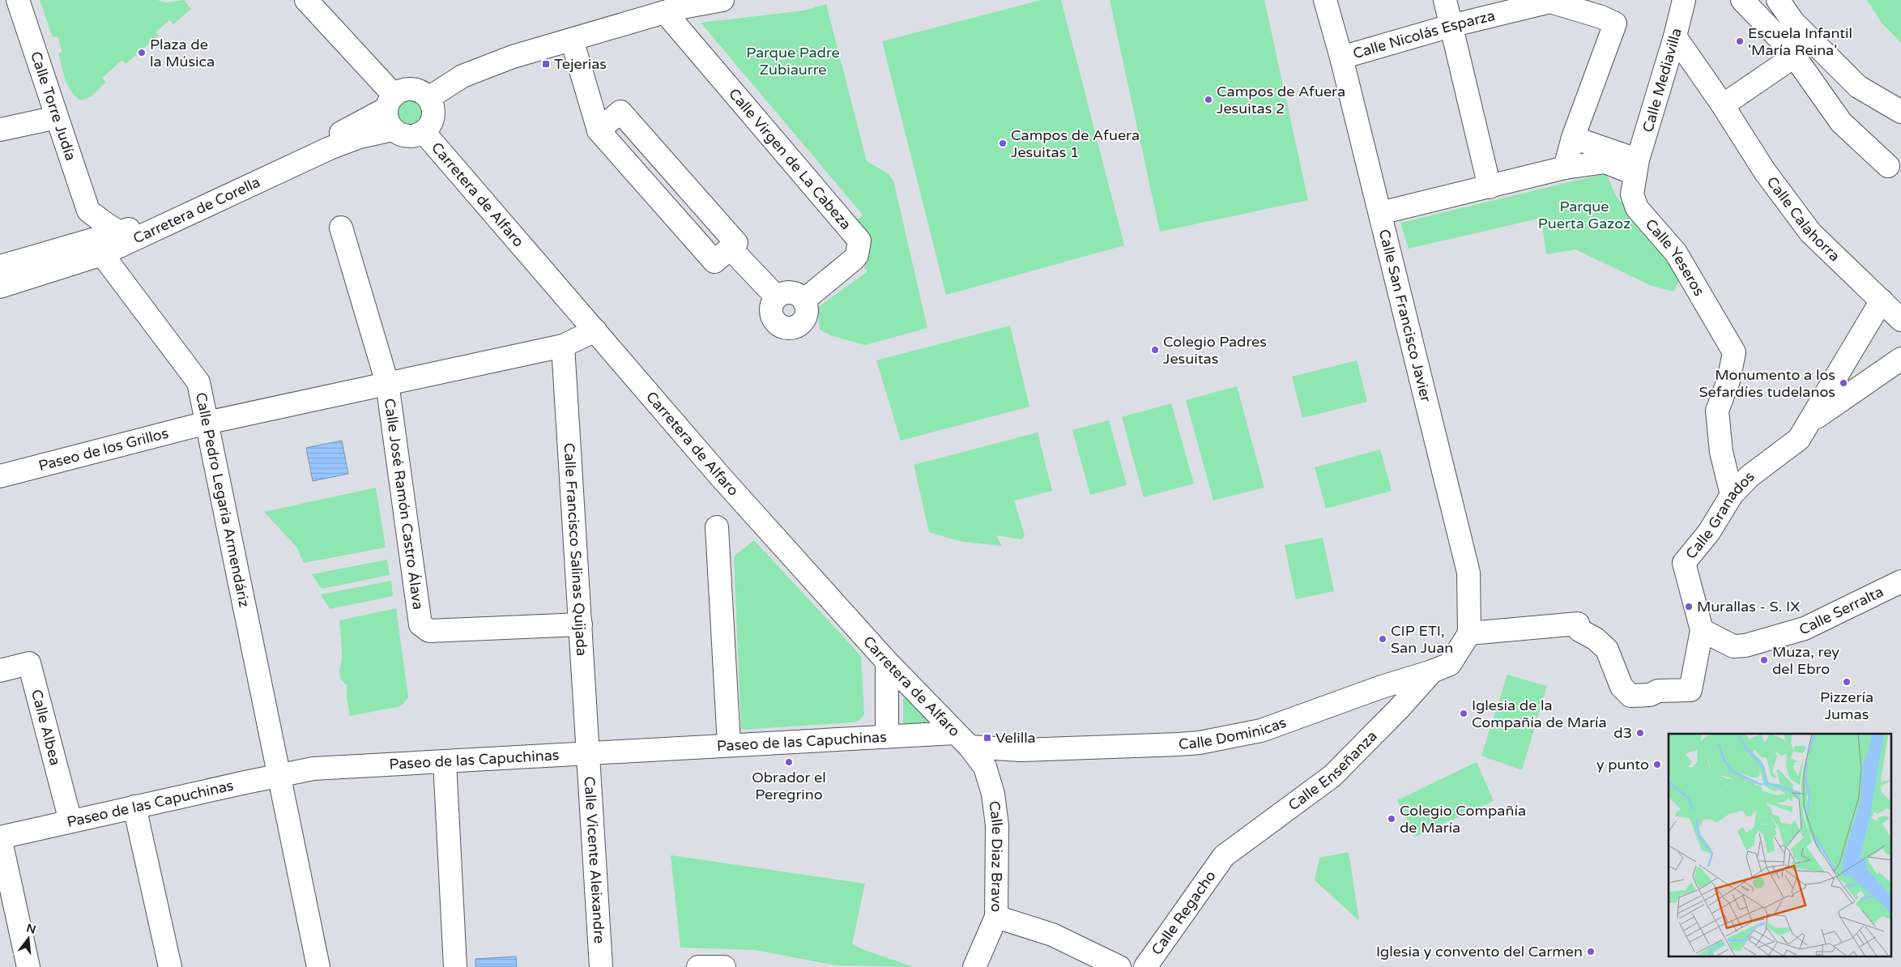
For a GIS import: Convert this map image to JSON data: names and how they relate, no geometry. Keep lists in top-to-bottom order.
{
  "streets": {
    "street": [
      "Calle Nicolás Esparza",
      "Calle Mediavilla",
      "Calle Torre Judía",
      "Calle Virgen de La Cabeza",
      "Carretera de Alfaro",
      "Carretera de Corella",
      "Calle Calahorra",
      "Calle Yeseros",
      "Calle San Francisco Javier",
      "Paseo de los Grillos",
      "Calle Pedro Legaria Armendáriz",
      "Calle José Ramón Castro Álava",
      "Calle Granados",
      "Calle Francisco Salinas Quijada",
      "Calle Serralta",
      "Calle Albea",
      "Calle Dominicas",
      "Paseo de las Capuchinas",
      "Calle Enseñanza",
      "Calle Diaz Bravo",
      "Calle Vicente Aleixandre",
      "Calle Regacho"
    ]
  },
  "crossings": [
    ["Calle Nicolás Esparza", "Calle San Francisco Javier"],
    ["Calle Mediavilla", "Calle Calahorra"],
    ["Calle Mediavilla", "Calle Yeseros"],
    ["Carretera de Alfaro", "Carretera de Corella"],
    ["Carretera de Alfaro", "Paseo de los Grillos"],
    ["Carretera de Alfaro", "Calle Dominicas"],
    ["Carretera de Alfaro", "Paseo de las Capuchinas"],
    ["Carretera de Alfaro", "Calle Diaz Bravo"],
    ["Carretera de Corella", "Calle Pedro Legaria Armendáriz"],
    ["Calle Calahorra", "Calle Granados"],
    ["Calle Yeseros", "Calle Granados"],
    ["Calle San Francisco Javier", "Calle Granados"],
    ["Calle San Francisco Javier", "Calle Dominicas"],
    ["Paseo de los Grillos", "Calle Pedro Legaria Armendáriz"],
    ["Paseo de los Grillos", "Calle José Ramón Castro Álava"],
    ["Paseo de los Grillos", "Calle Francisco Salinas Quijada"],
    ["Calle Pedro Legaria Armendáriz", "Paseo de las Capuchinas"],
    ["Calle José Ramón Castro Álava", "Calle Francisco Salinas Quijada"],
    ["Calle Granados", "Calle Serralta"],
    ["Calle Granados", "Calle Dominicas"],
    ["Calle Francisco Salinas Quijada", "Paseo de las Capuchinas"],
    ["Calle Francisco Salinas Quijada", "Calle Vicente Aleixandre"],
    ["Calle Albea", "Paseo de las Capuchinas"],
    ["Calle Dominicas", "Paseo de las Capuchinas"],
    ["Calle Dominicas", "Calle Enseñanza"],
    ["Calle Dominicas", "Calle Diaz Bravo"],
    ["Paseo de las Capuchinas", "Calle Diaz Bravo"],
    ["Paseo de las Capuchinas", "Calle Vicente Aleixandre"],
    ["Calle Enseñanza", "Calle Regacho"]
  ],
  "parks": ["Parque Padre Zubiaurre", "Parque Puerta Gazoz"],
  "places": {
    "other": [
      "Escuela Infantil 'María Reina'",
      "Plaza de la Música",
      "Campos de Afuera Jesuitas 2",
      "Campos de Afuera Jesuitas 1",
      "Colegio Padres Jesuitas",
      "Monumento a los Sefardíes tudelanos",
      "Murallas - S. IX",
      "CIP ETI, San Juan",
      "Muza, rey del Ebro",
      "Pizzería Jumas",
      "Iglesia de la Compañía de María",
      "d3",
      "Obrador el Peregrino",
      "y punto",
      "Colegio Compañía de María",
      "Iglesia y convento del Carmen"
    ],
    "transit": ["Tejerias", "Velilla"]
  },
  "north": "top"
}
